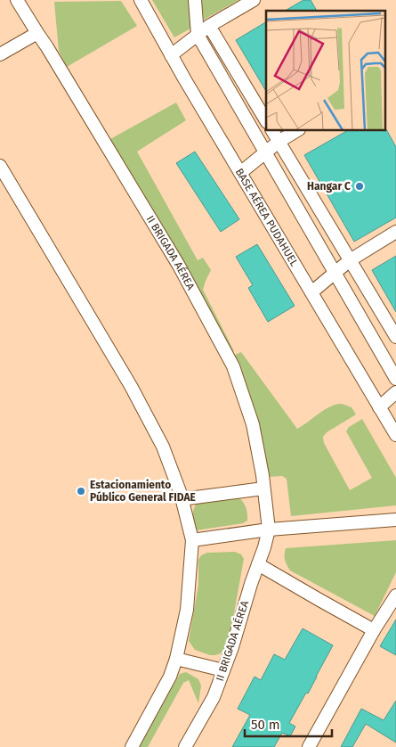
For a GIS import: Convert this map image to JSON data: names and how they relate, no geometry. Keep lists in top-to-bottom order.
{
  "streets": {
    "street": ["BASE AÉREA PUDAHUEL", "II BRIGADA AÉREA"]
  },
  "places": ["Hangar C", "Estacionamiento Público General FIDAE"],
  "scale_bar": "50 m"
}
